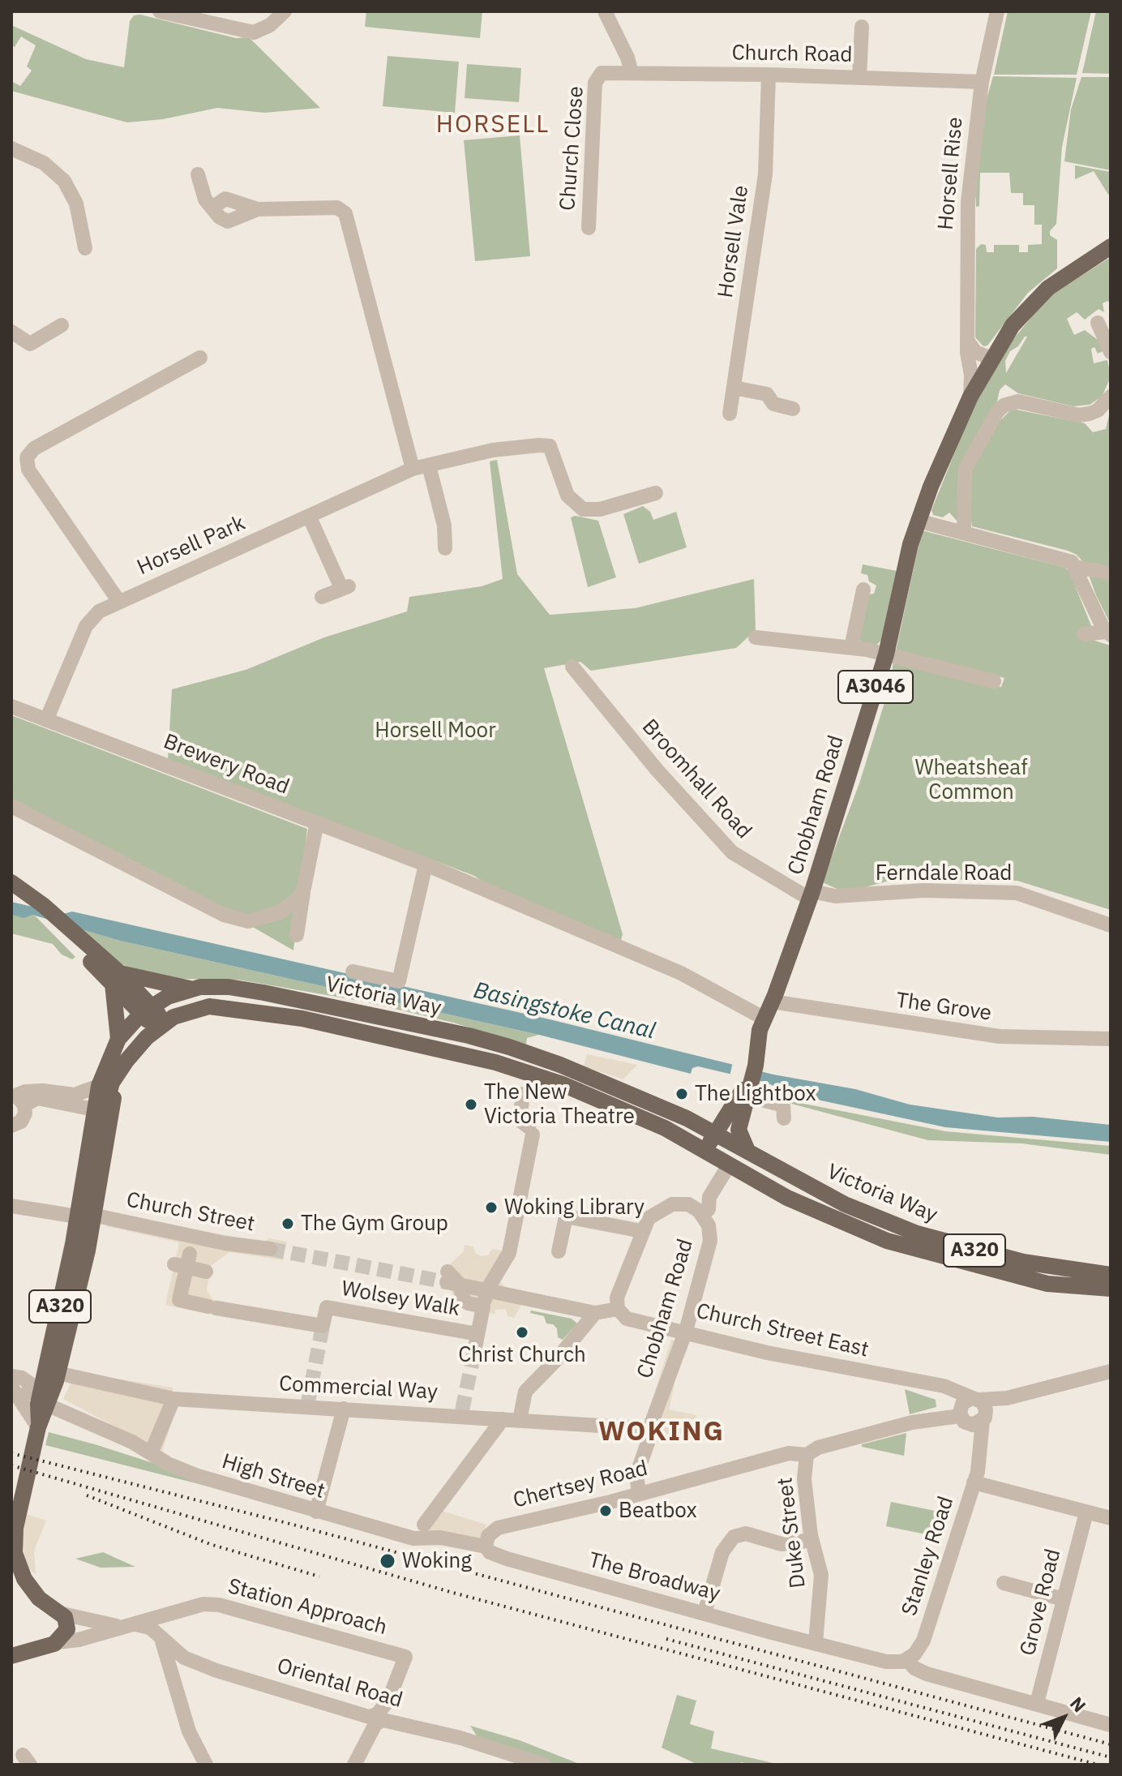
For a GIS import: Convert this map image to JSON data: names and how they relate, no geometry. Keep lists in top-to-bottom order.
{
  "streets": {
    "main road": [
      "A3046",
      "Chobham Road",
      "Victoria Way",
      "A320",
      "Station Approach"
    ],
    "street": [
      "Church Road",
      "Church Close",
      "Horsell Rise",
      "Horsell Vale",
      "Horsell Park",
      "Brewery Road",
      "Broomhall Road",
      "Ferndale Road",
      "The Grove",
      "Church Street",
      "Wolsey Walk",
      "Church Street East",
      "Commercial Way",
      "High Street",
      "Chertsey Road",
      "Duke Street",
      "Stanley Road",
      "The Broadway",
      "Grove Road",
      "Oriental Road"
    ]
  },
  "crossings": [
    ["Church Road", "Church Close"],
    ["Church Road", "Horsell Rise"],
    ["Church Road", "Horsell Vale"],
    ["Horsell Rise", "Chobham Road"],
    ["Horsell Park", "Brewery Road"],
    ["A3046", "Chobham Road"],
    ["Brewery Road", "Chobham Road"],
    ["Broomhall Road", "Chobham Road"],
    ["Broomhall Road", "Ferndale Road"],
    ["Chobham Road", "Ferndale Road"],
    ["Chobham Road", "Victoria Way"],
    ["Chobham Road", "The Grove"],
    ["Chobham Road", "A320"],
    ["Chobham Road", "Church Street East"],
    ["Chobham Road", "Commercial Way"],
    ["Chobham Road", "Chertsey Road"],
    ["Victoria Way", "Church Street"],
    ["Victoria Way", "A320"],
    ["Church Street", "A320"],
    ["Church Street", "Wolsey Walk"],
    ["A320", "High Street"],
    ["Church Street East", "Chertsey Road"],
    ["Church Street East", "Stanley Road"],
    ["High Street", "Chertsey Road"],
    ["High Street", "The Broadway"],
    ["Chertsey Road", "Duke Street"],
    ["Chertsey Road", "Stanley Road"],
    ["Chertsey Road", "The Broadway"],
    ["Duke Street", "The Broadway"],
    ["Stanley Road", "The Broadway"],
    ["Station Approach", "Oriental Road"]
  ],
  "districts": ["HORSELL", "WOKING"],
  "water": ["Basingstoke Canal"],
  "parks": ["Horsell Moor", "Wheatsheaf Common"],
  "places": [
    "The Lightbox",
    "The New Victoria Theatre",
    "Woking Library",
    "The Gym Group",
    "Christ Church",
    "Beatbox",
    "Woking"
  ],
  "north": "top right"
}
